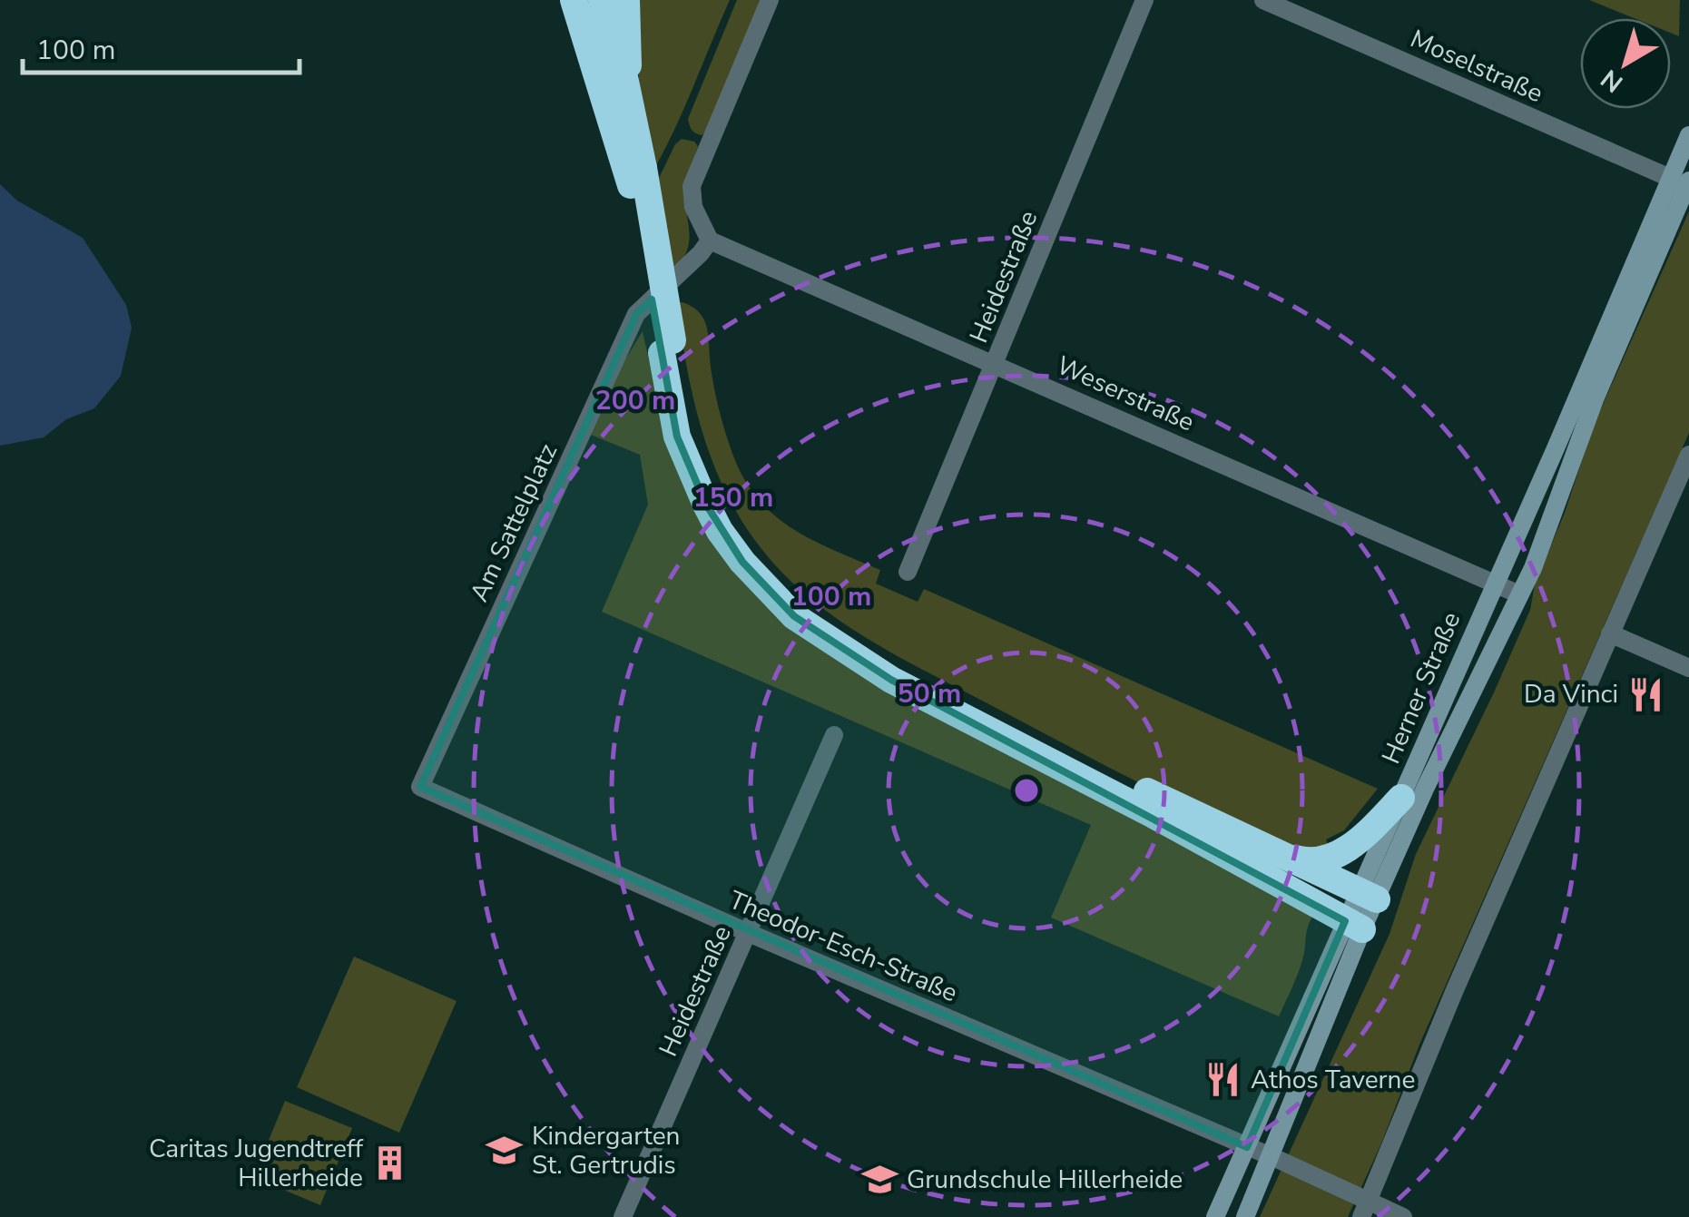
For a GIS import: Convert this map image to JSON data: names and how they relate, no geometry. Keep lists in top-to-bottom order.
{
  "streets": {
    "main road": ["Herner Straße"],
    "street": [
      "Moselstraße",
      "Heidestraße",
      "Weserstraße",
      "Am Sattelplatz",
      "Theodor-Esch-Straße"
    ]
  },
  "crossings": [
    ["Moselstraße", "Herner Straße"],
    ["Heidestraße", "Weserstraße"],
    ["Heidestraße", "Theodor-Esch-Straße"],
    ["Weserstraße", "Am Sattelplatz"],
    ["Weserstraße", "Herner Straße"],
    ["Am Sattelplatz", "Theodor-Esch-Straße"],
    ["Herner Straße", "Theodor-Esch-Straße"]
  ],
  "places": {
    "restaurant": ["Da Vinci", "Athos Taverne"],
    "school or university": ["Kindergarten St. Gertrudis", "Grundschule Hillerheide"],
    "building": ["Caritas Jugendtreff Hillerheide"]
  },
  "scale_bar": "100 m",
  "north": "bottom left",
  "rings": [
    "200 m",
    "150 m",
    "100 m",
    "50 m"
  ]
}
